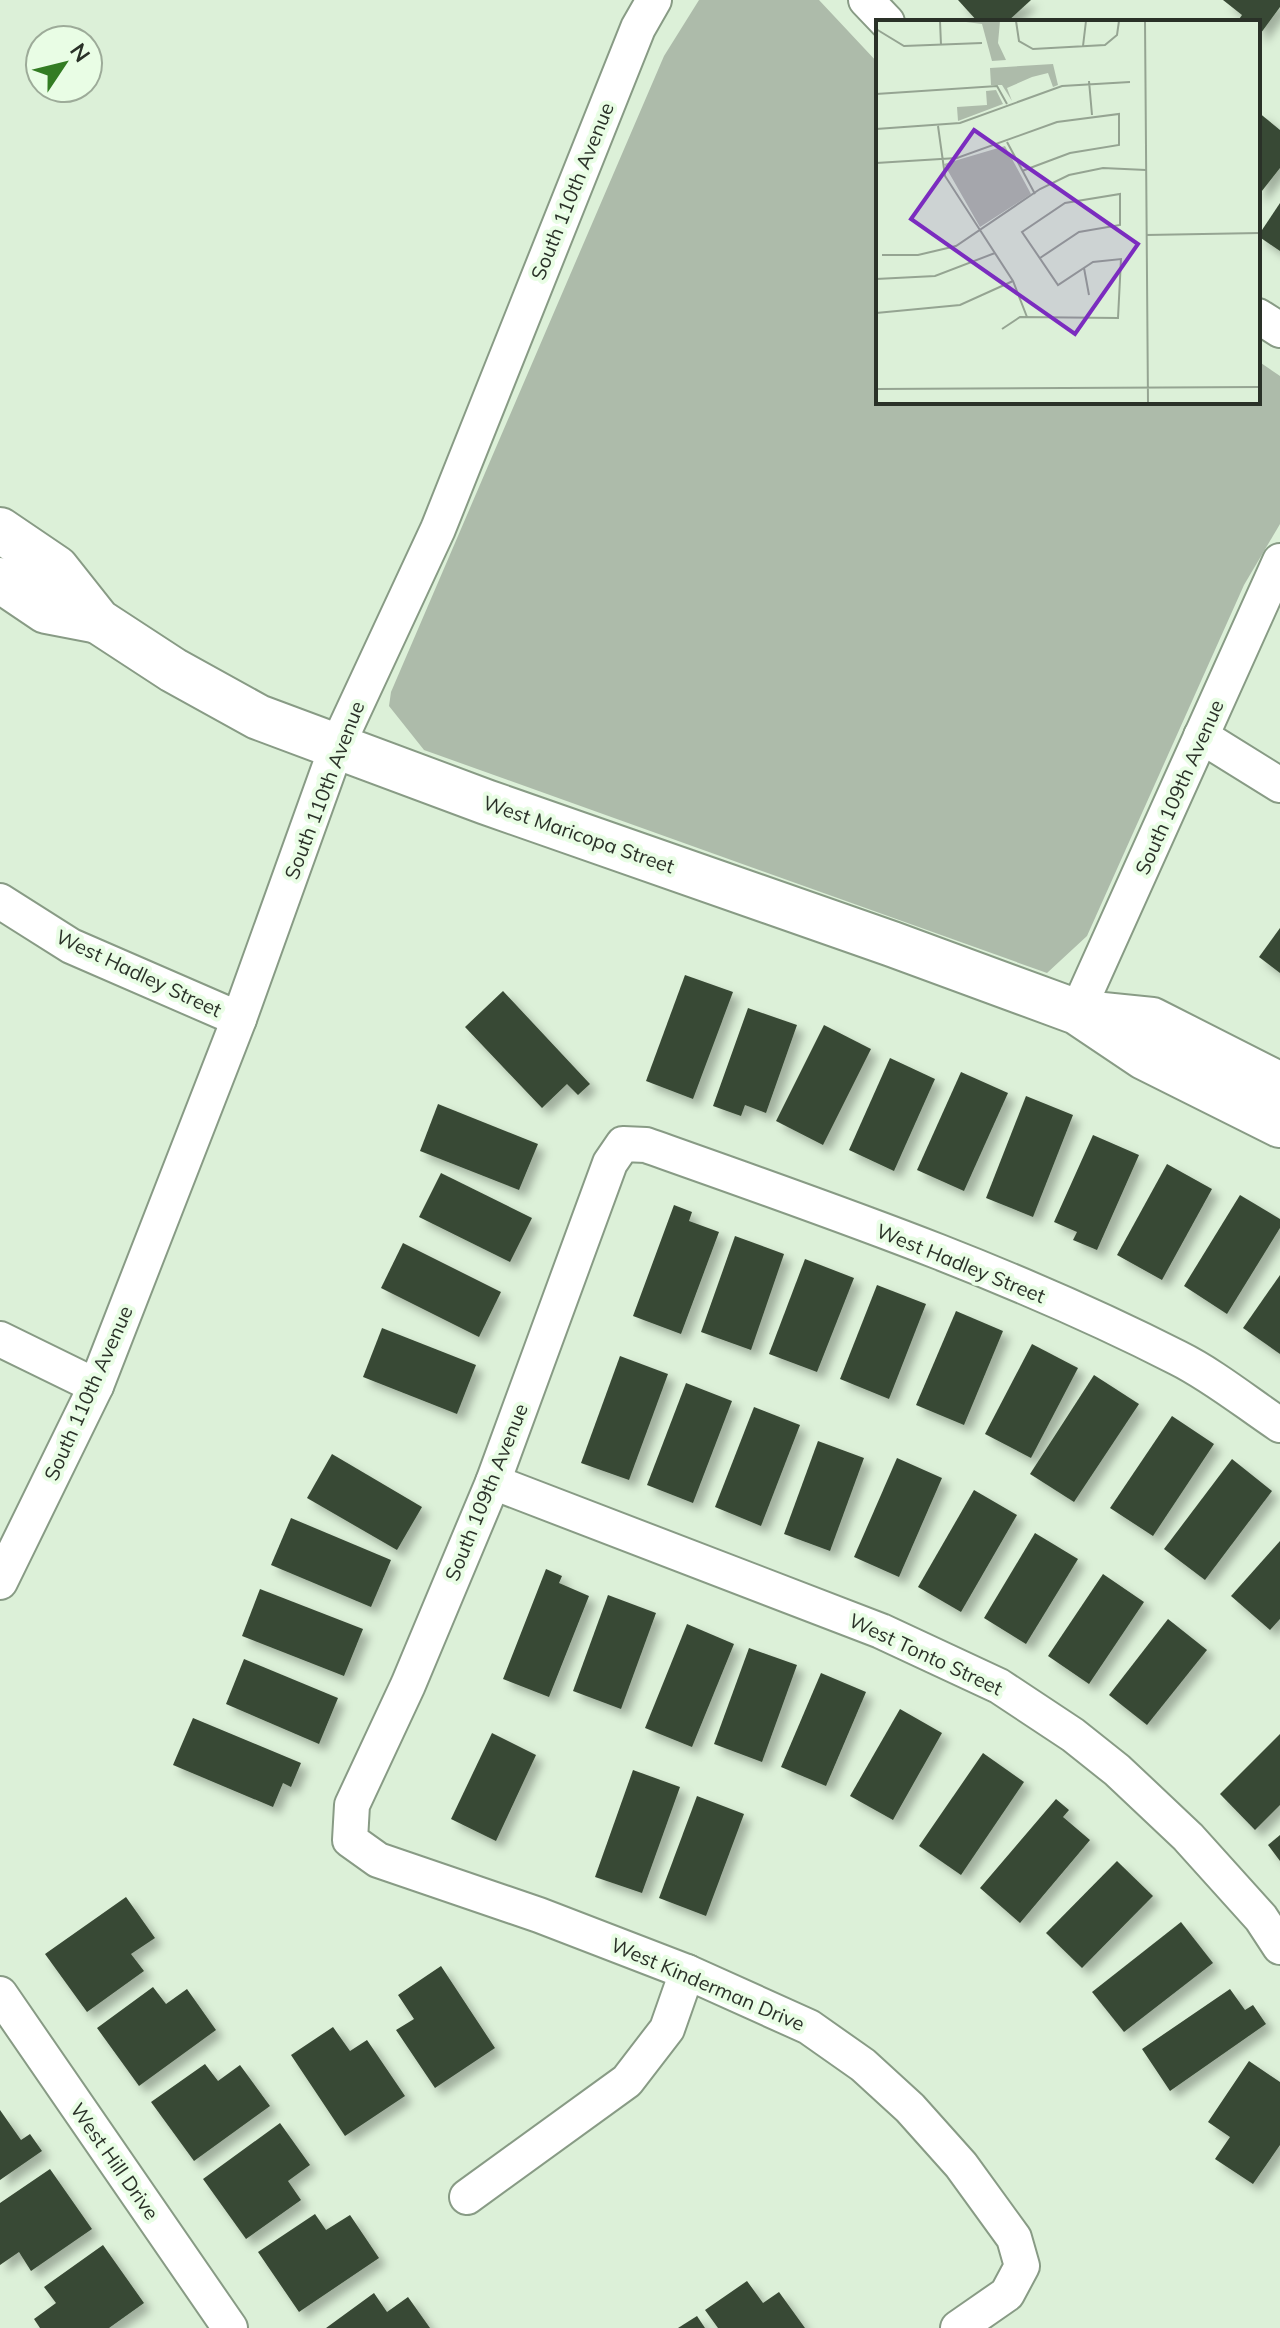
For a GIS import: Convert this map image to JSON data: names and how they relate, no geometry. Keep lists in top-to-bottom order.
{
  "streets": {
    "street": [
      "South 110th Avenue",
      "South 109th Avenue",
      "West Maricopa Street",
      "West Hadley Street",
      "West Tonto Street",
      "West Kinderman Drive",
      "West Hill Drive"
    ]
  },
  "crossings": [
    ["South 110th Avenue", "West Maricopa Street"],
    ["South 110th Avenue", "West Hadley Street"],
    ["South 109th Avenue", "West Maricopa Street"],
    ["South 109th Avenue", "West Hadley Street"],
    ["South 109th Avenue", "West Tonto Street"],
    ["South 109th Avenue", "West Kinderman Drive"]
  ],
  "north": "top right"
}
